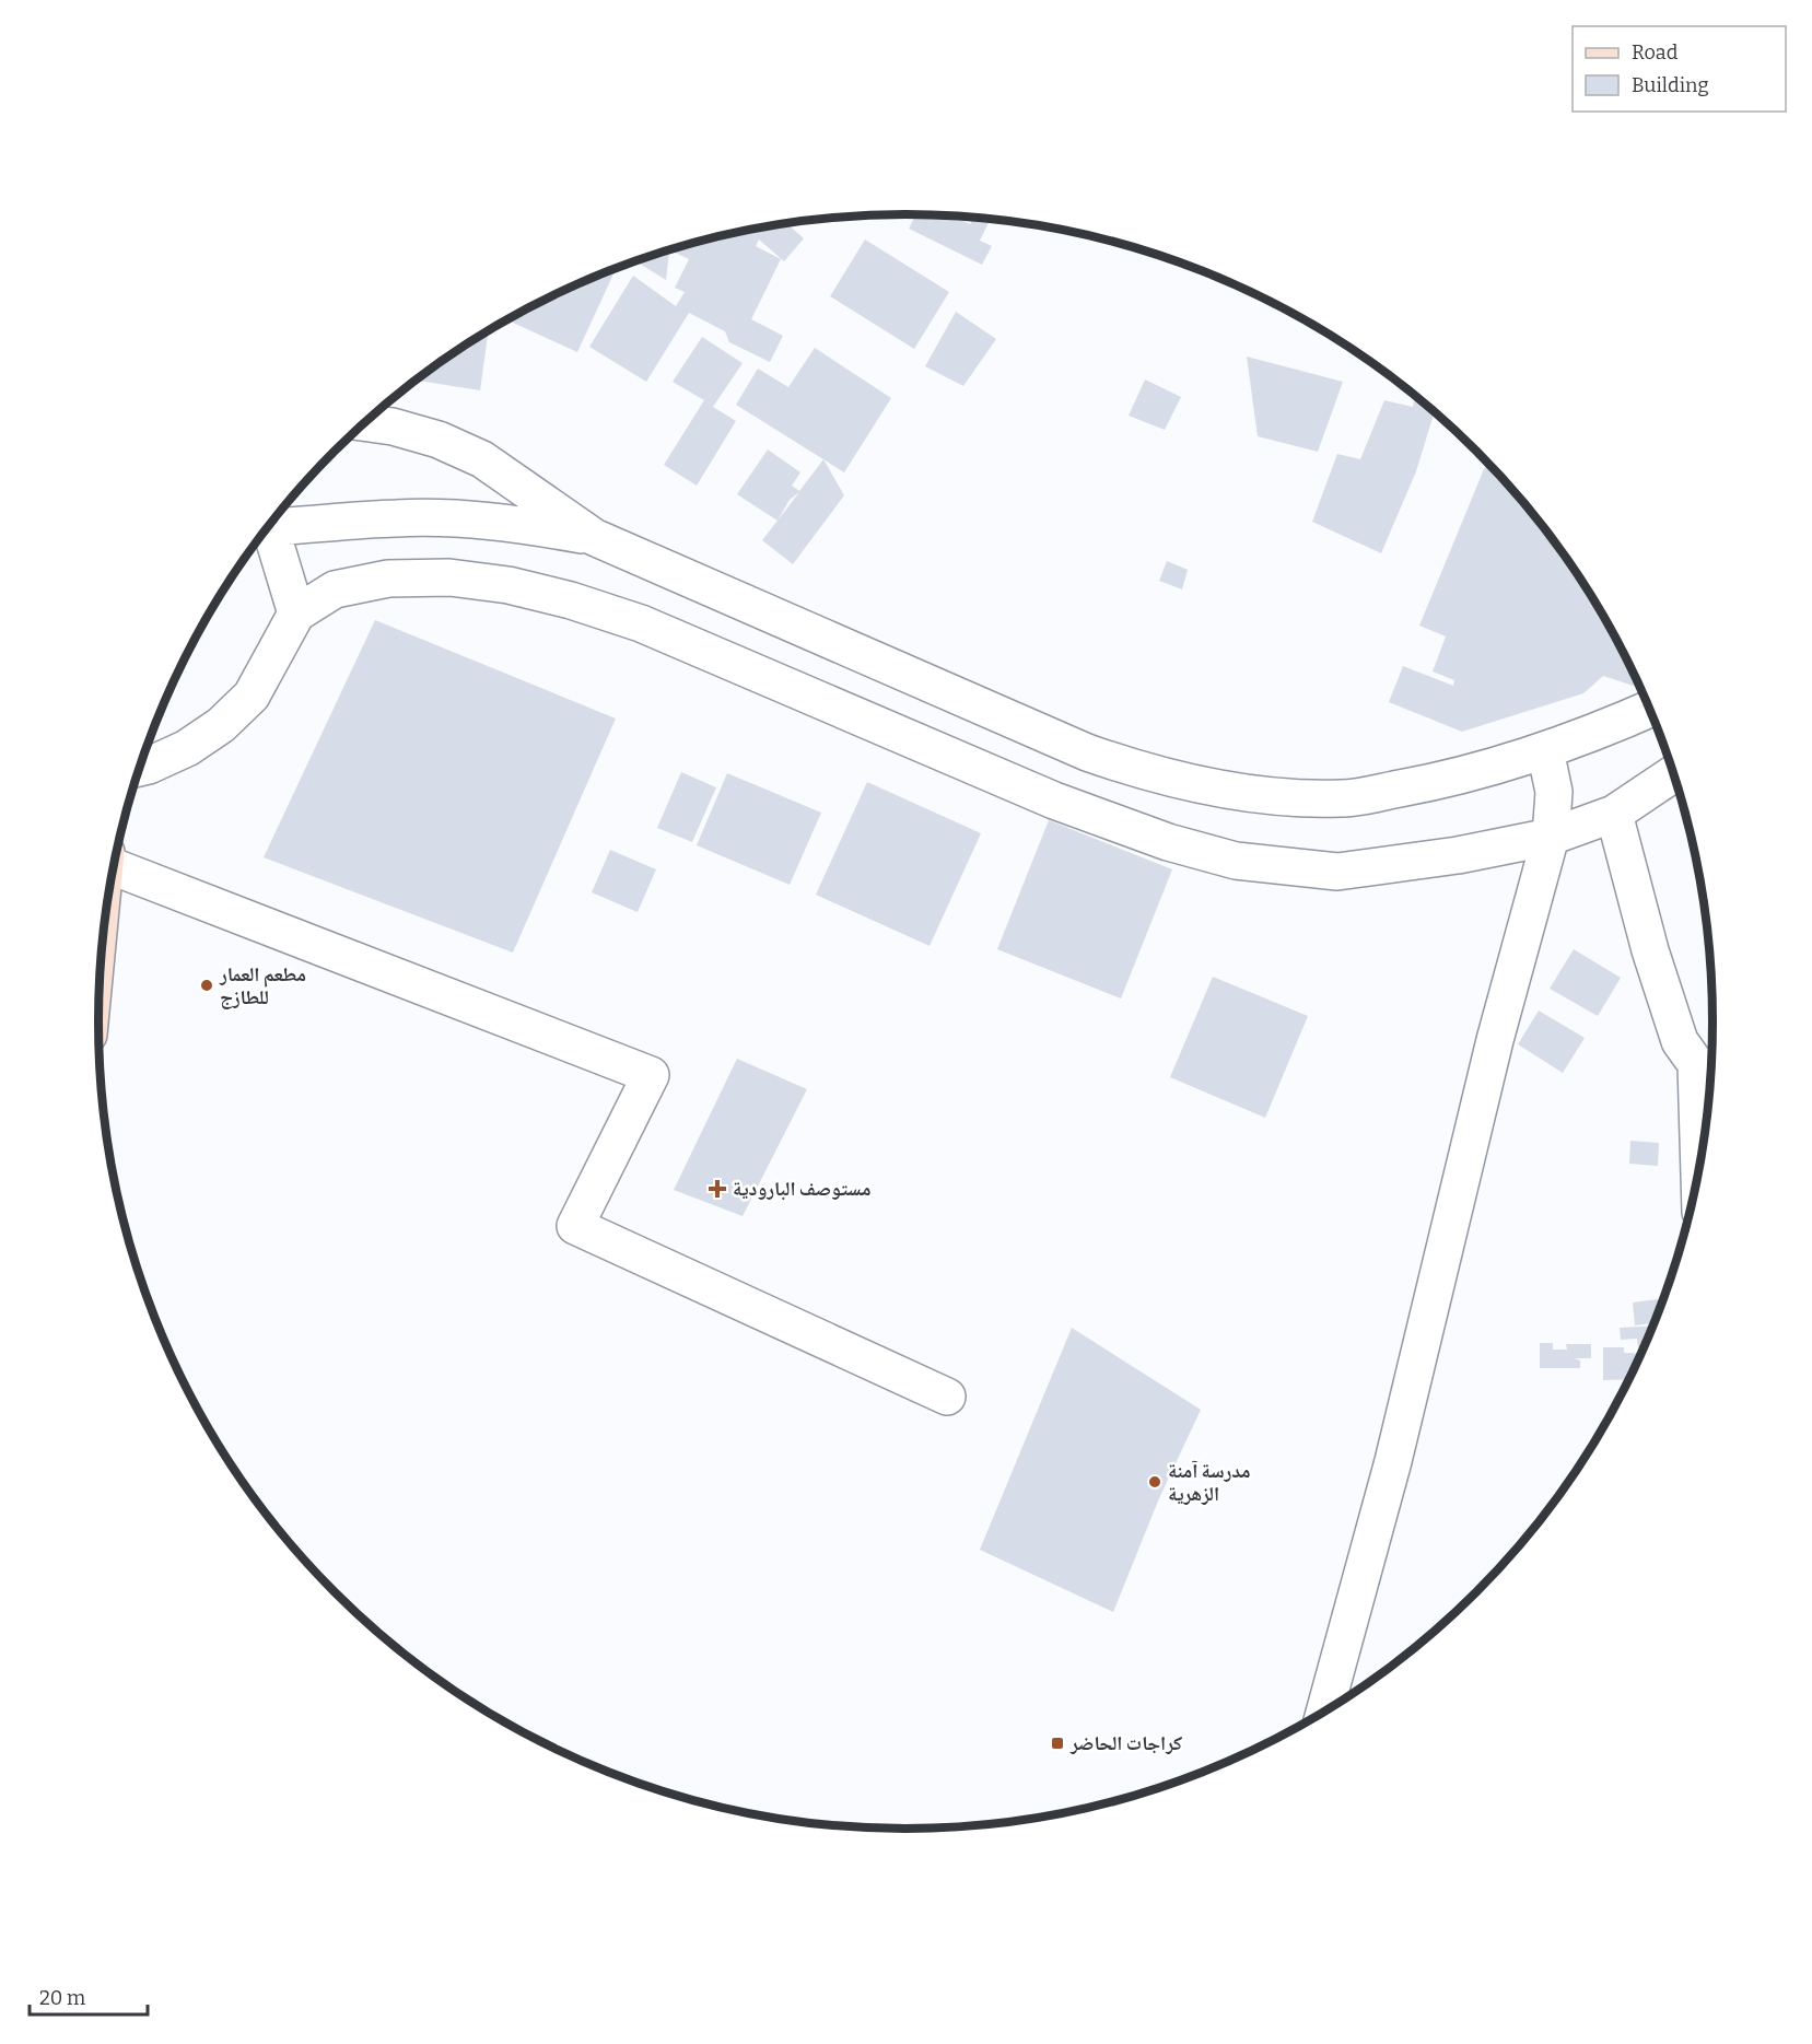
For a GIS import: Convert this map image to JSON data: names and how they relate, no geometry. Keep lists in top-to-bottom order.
{
  "places": {
    "other": ["مطعم العمار للطازج", "مدرسة آمنة الزهرية"],
    "health": ["مستوصف البارودية"],
    "transit": ["كراجات الحاضر"]
  },
  "legend": ["Road", "Building"],
  "scale_bar": "20 m"
}
